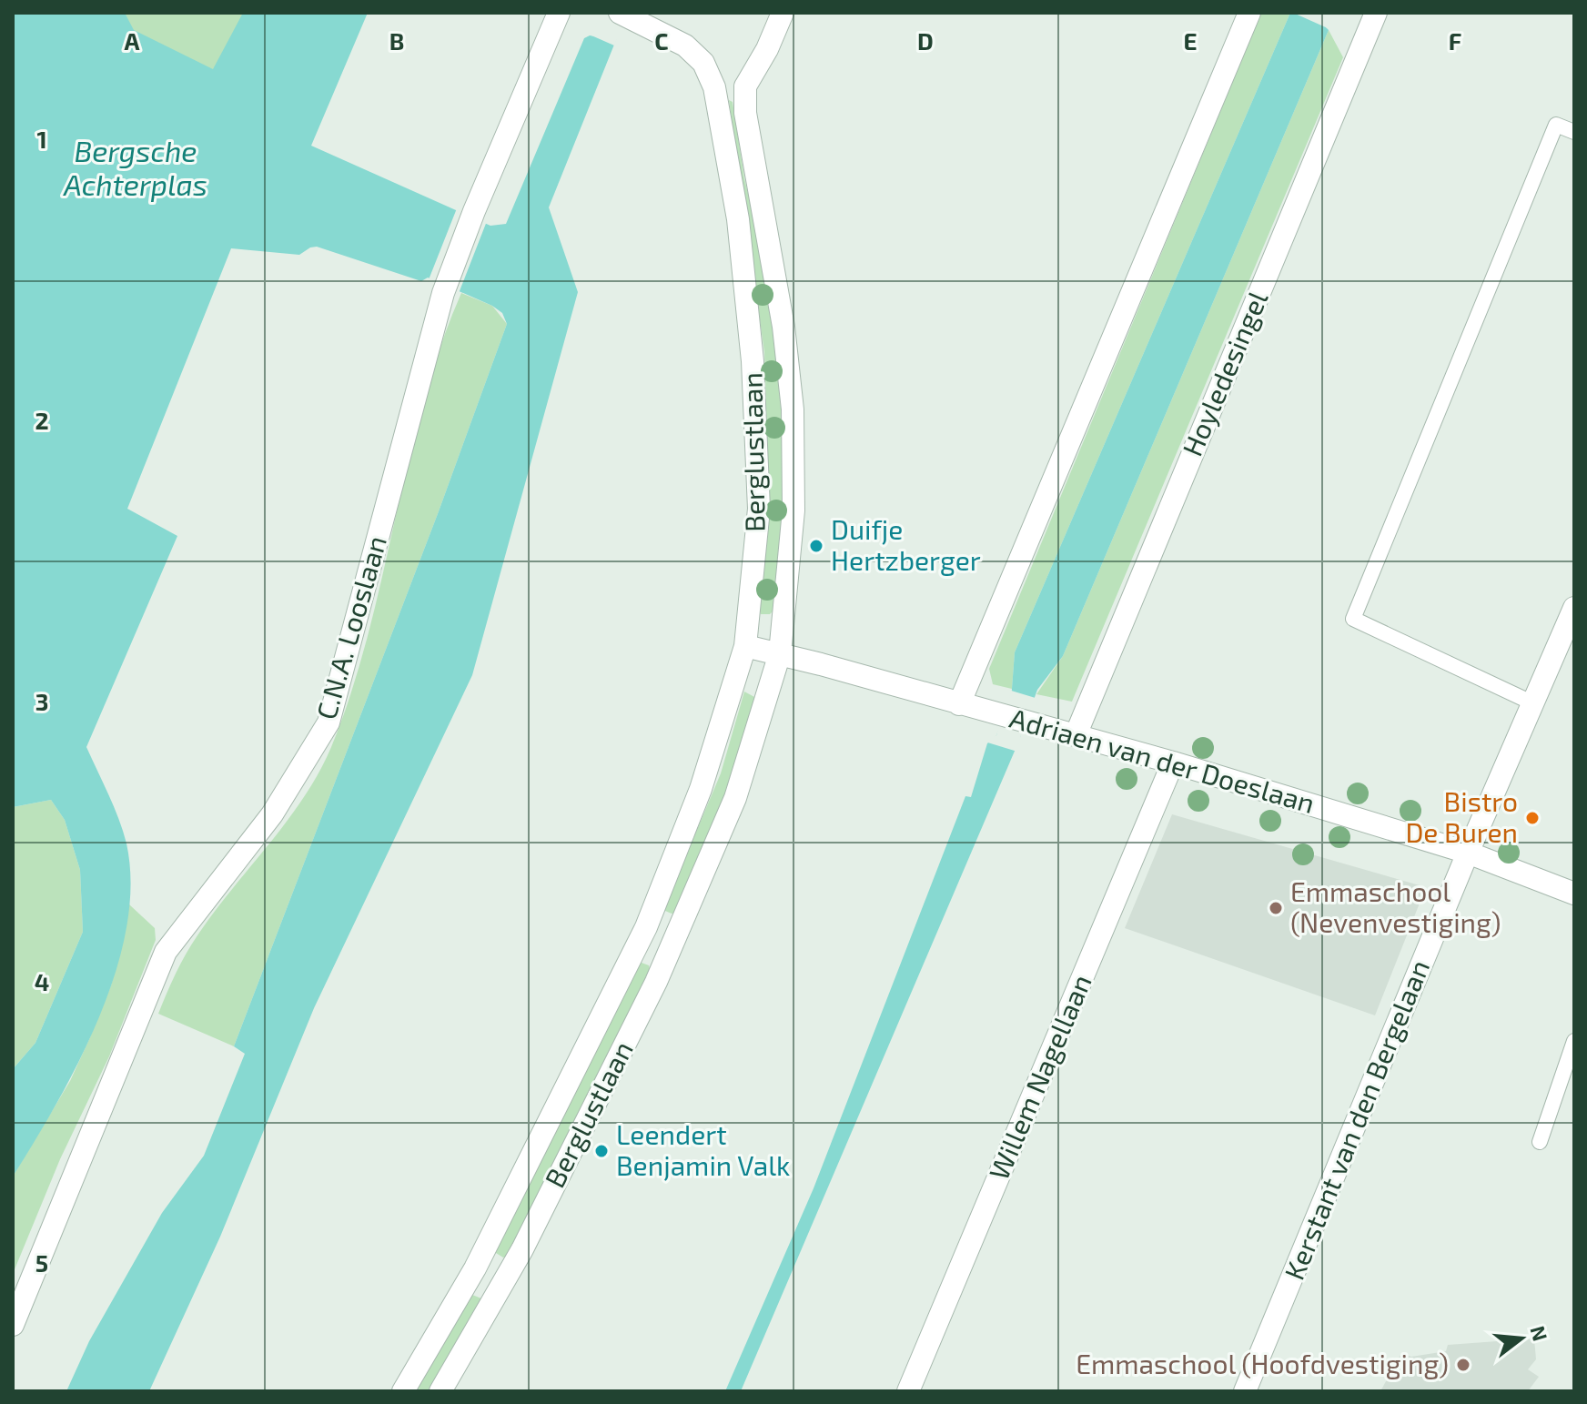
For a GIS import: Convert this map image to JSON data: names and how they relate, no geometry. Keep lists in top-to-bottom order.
{
  "streets": {
    "street": [
      "Hoyledesingel",
      "Berglustlaan",
      "C.N.A. Looslaan",
      "Adriaen van der Doeslaan",
      "Willem Nagellaan",
      "Kerstant van den Bergelaan"
    ]
  },
  "crossings": [
    ["Hoyledesingel", "Adriaen van der Doeslaan"],
    ["Berglustlaan", "Adriaen van der Doeslaan"],
    ["Adriaen van der Doeslaan", "Willem Nagellaan"],
    ["Adriaen van der Doeslaan", "Kerstant van den Bergelaan"]
  ],
  "water": ["Bergsche Achterplas"],
  "places": [
    "Duifje Hertzberger",
    "Bistro De Buren",
    "Emmaschool (Nevenvestiging)",
    "Leendert Benjamin Valk",
    "Emmaschool (Hoofdvestiging)"
  ],
  "north": "right",
  "grid": {
    "columns": [
      "A",
      "B",
      "C",
      "D",
      "E",
      "F"
    ],
    "rows": [
      "1",
      "2",
      "3",
      "4",
      "5"
    ]
  }
}
